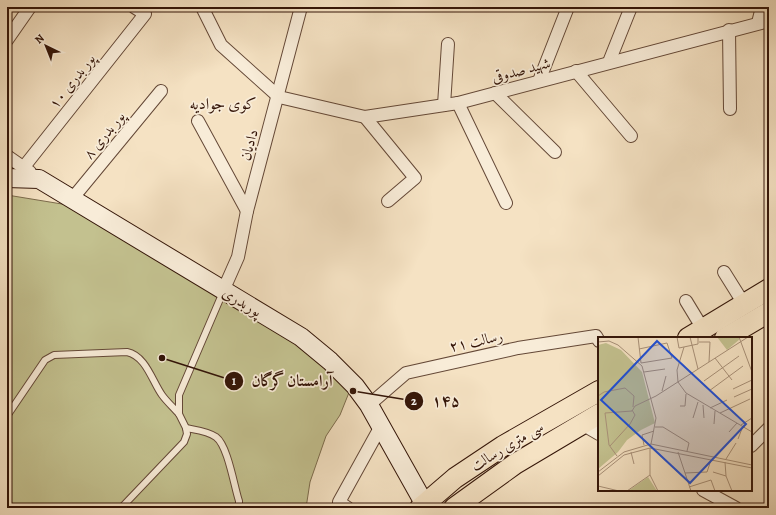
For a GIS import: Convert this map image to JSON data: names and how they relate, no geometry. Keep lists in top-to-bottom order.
{
  "streets": {
    "main road": ["پوربدری", "سی متری رسالت"],
    "street": [
      "شهید صدوقی",
      "پور بدری ۱۰",
      "پور بدری ۸",
      "دادیان",
      "۲۱ رسالت"
    ]
  },
  "crossings": [
    ["شهید صدوقی", "دادیان"],
    ["پور بدری ۱۰", "پوربدری"],
    ["پور بدری ۸", "پوربدری"],
    ["دادیان", "پوربدری"],
    ["پوربدری", "۲۱ رسالت"],
    ["پوربدری", "سی متری رسالت"]
  ],
  "districts": ["کوی جوادیه"],
  "places": ["آرامستان گرگان", "۱۴۵"],
  "north": "top left"
}
